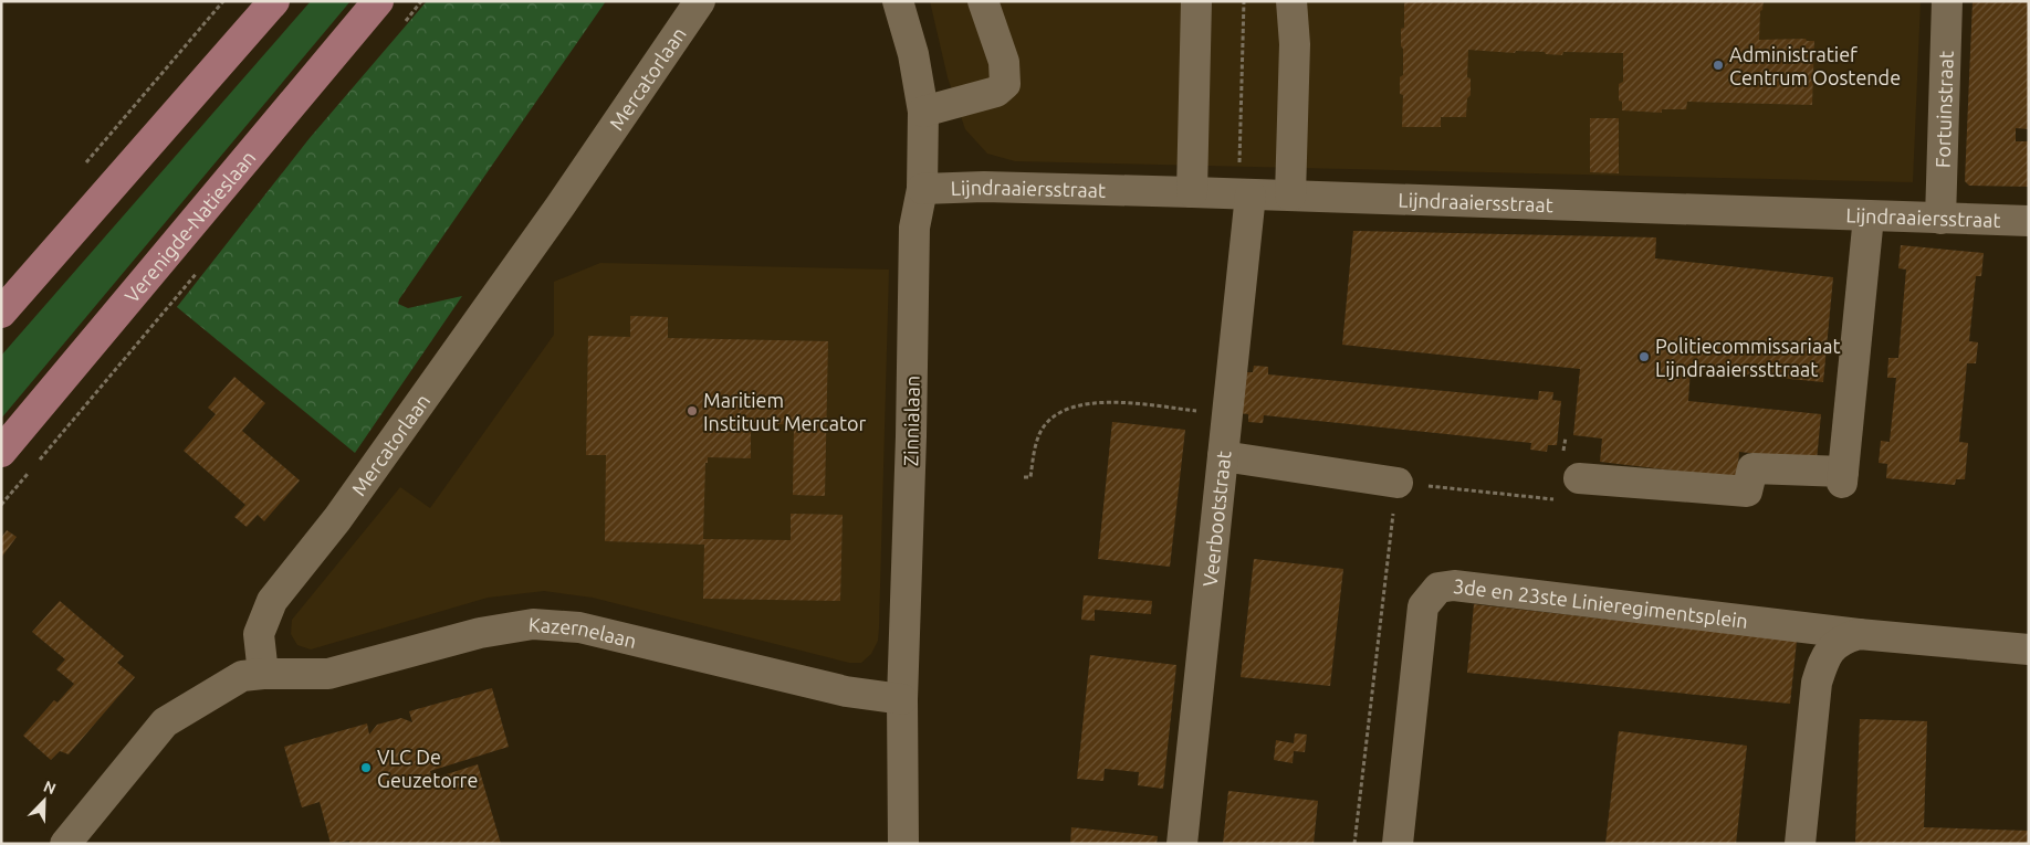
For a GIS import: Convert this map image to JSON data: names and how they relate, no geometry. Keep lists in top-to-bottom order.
{
  "streets": {
    "main road": ["Verenigde-Natieslaan"],
    "street": [
      "Mercatorlaan",
      "Fortuinstraat",
      "Lijndraaiersstraat",
      "Zinnialaan",
      "Veerbootstraat",
      "3de en 23ste Linieregimentsplein",
      "Kazernelaan"
    ]
  },
  "crossings": [
    ["Mercatorlaan", "Kazernelaan"],
    ["Fortuinstraat", "Lijndraaiersstraat"],
    ["Lijndraaiersstraat", "Zinnialaan"],
    ["Lijndraaiersstraat", "Veerbootstraat"],
    ["Zinnialaan", "Kazernelaan"]
  ],
  "places": [
    "Administratief Centrum Oostende",
    "Politiecommissariaat Lijndraaierssttraat",
    "Maritiem Instituut Mercator",
    "VLC De Geuzetorre"
  ],
  "north": "top right"
}
